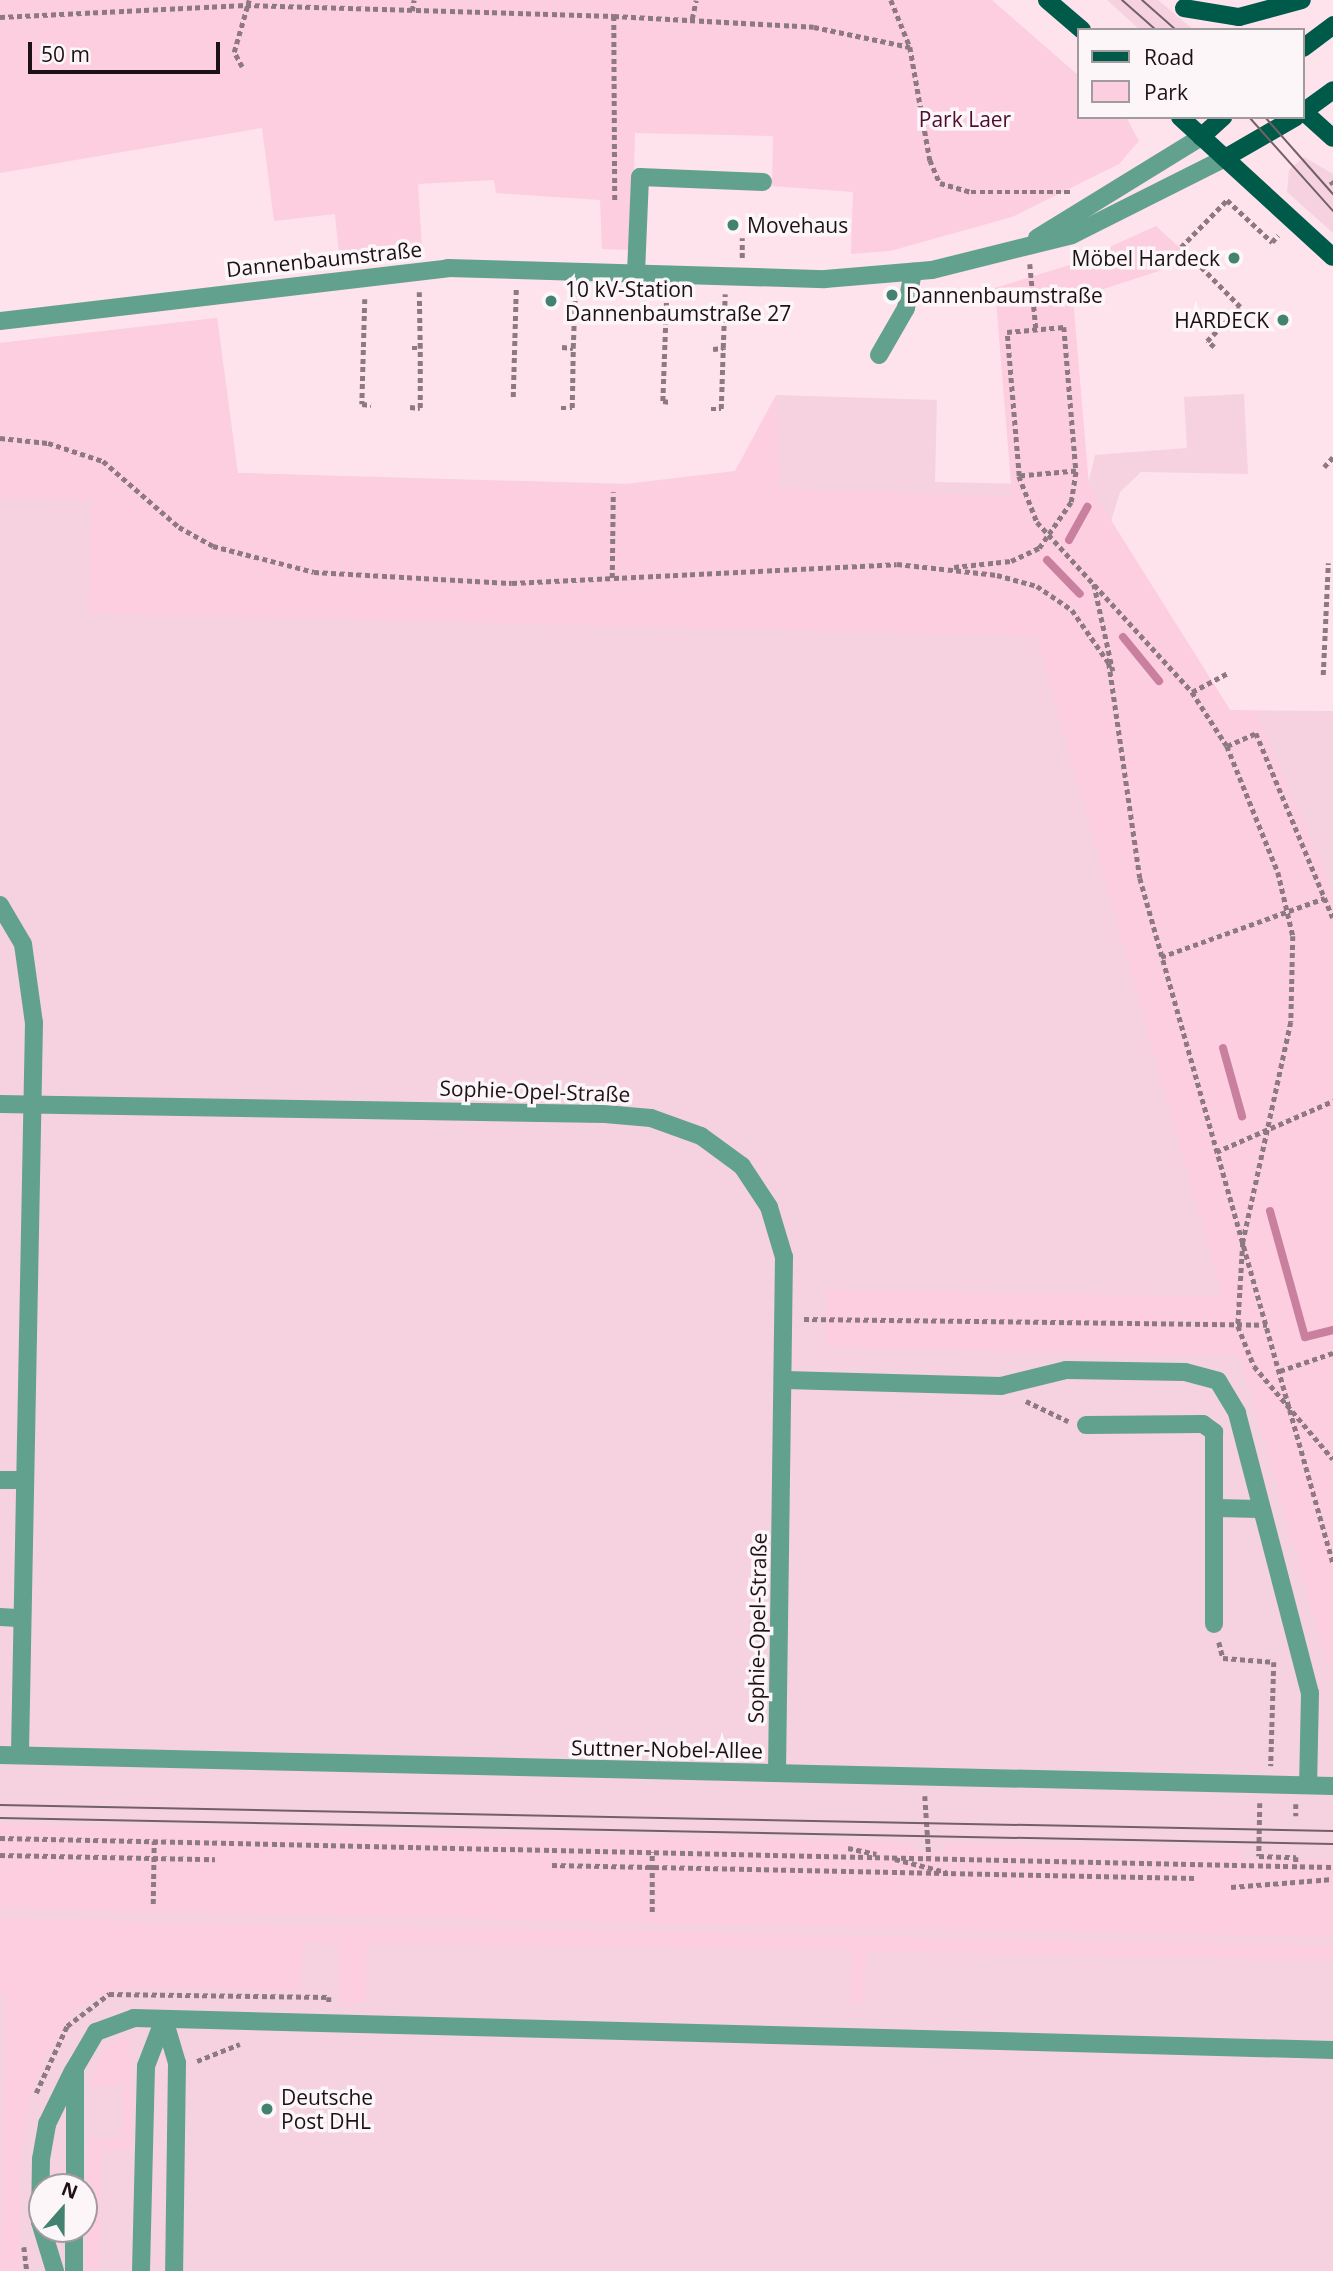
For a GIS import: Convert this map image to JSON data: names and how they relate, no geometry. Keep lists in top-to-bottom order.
{
  "streets": {
    "street": ["Dannenbaumstraße", "Sophie-Opel-Straße", "Suttner-Nobel-Allee"]
  },
  "crossings": [
    ["Sophie-Opel-Straße", "Suttner-Nobel-Allee"]
  ],
  "parks": ["Park Laer"],
  "places": [
    "Movehaus",
    "Möbel Hardeck",
    "Dannenbaumstraße",
    "10 kV-Station Dannenbaumstraße 27",
    "HARDECK",
    "Deutsche Post DHL"
  ],
  "legend": ["Road", "Park"],
  "scale_bar": "50 m",
  "north": "top"
}
